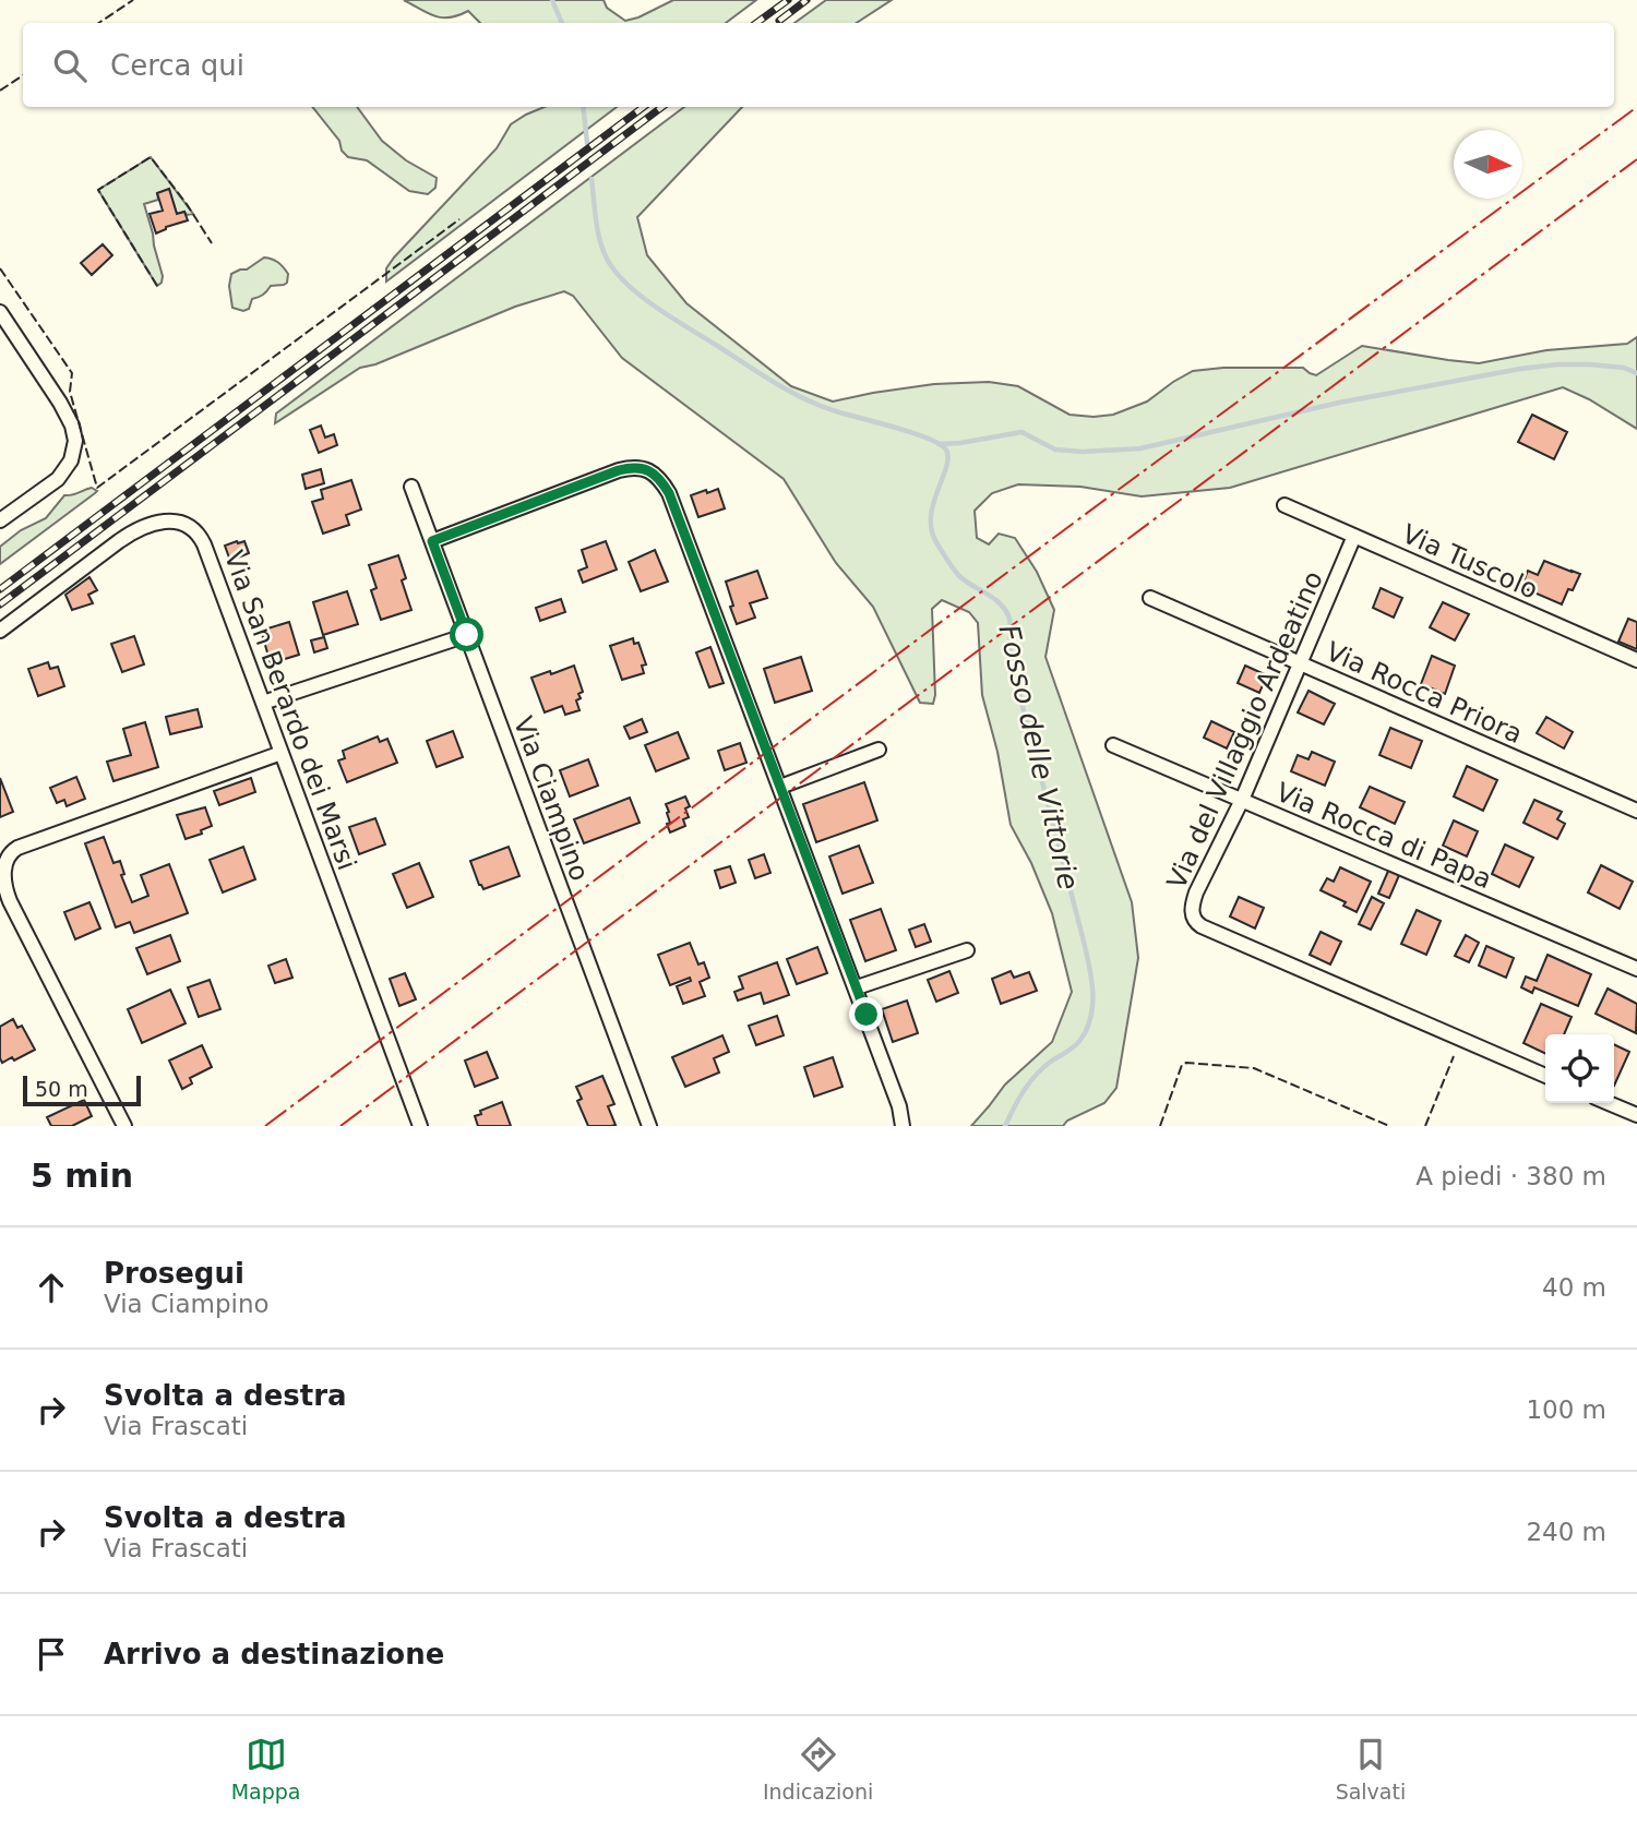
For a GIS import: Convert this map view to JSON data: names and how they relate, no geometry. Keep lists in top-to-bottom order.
{
  "streets": {
    "street": [
      "Via Tuscolo",
      "Via Rocca Priora",
      "Via San Berardo dei Marsi",
      "Via del Villaggio Ardeatino",
      "Via Ciampino",
      "Via Rocca di Papa"
    ]
  },
  "crossings": [
    ["Via Tuscolo", "Via del Villaggio Ardeatino"],
    ["Via Rocca Priora", "Via del Villaggio Ardeatino"],
    ["Via del Villaggio Ardeatino", "Via Rocca di Papa"]
  ],
  "water": ["Fosso delle Vittorie"],
  "scale_bar": "50 m",
  "north": "right",
  "page": {
    "search": "Cerca qui",
    "scale": "50 m",
    "heading": ["5 min", "A piedi · 380 m"],
    "list": [
      ["Prosegui", "Via Ciampino", "40 m"],
      ["Svolta a destra", "Via Frascati", "100 m"],
      ["Svolta a destra", "Via Frascati", "240 m"],
      "Arrivo a destinazione"
    ],
    "nav": ["Mappa", "Indicazioni", "Salvati"]
  }
}
